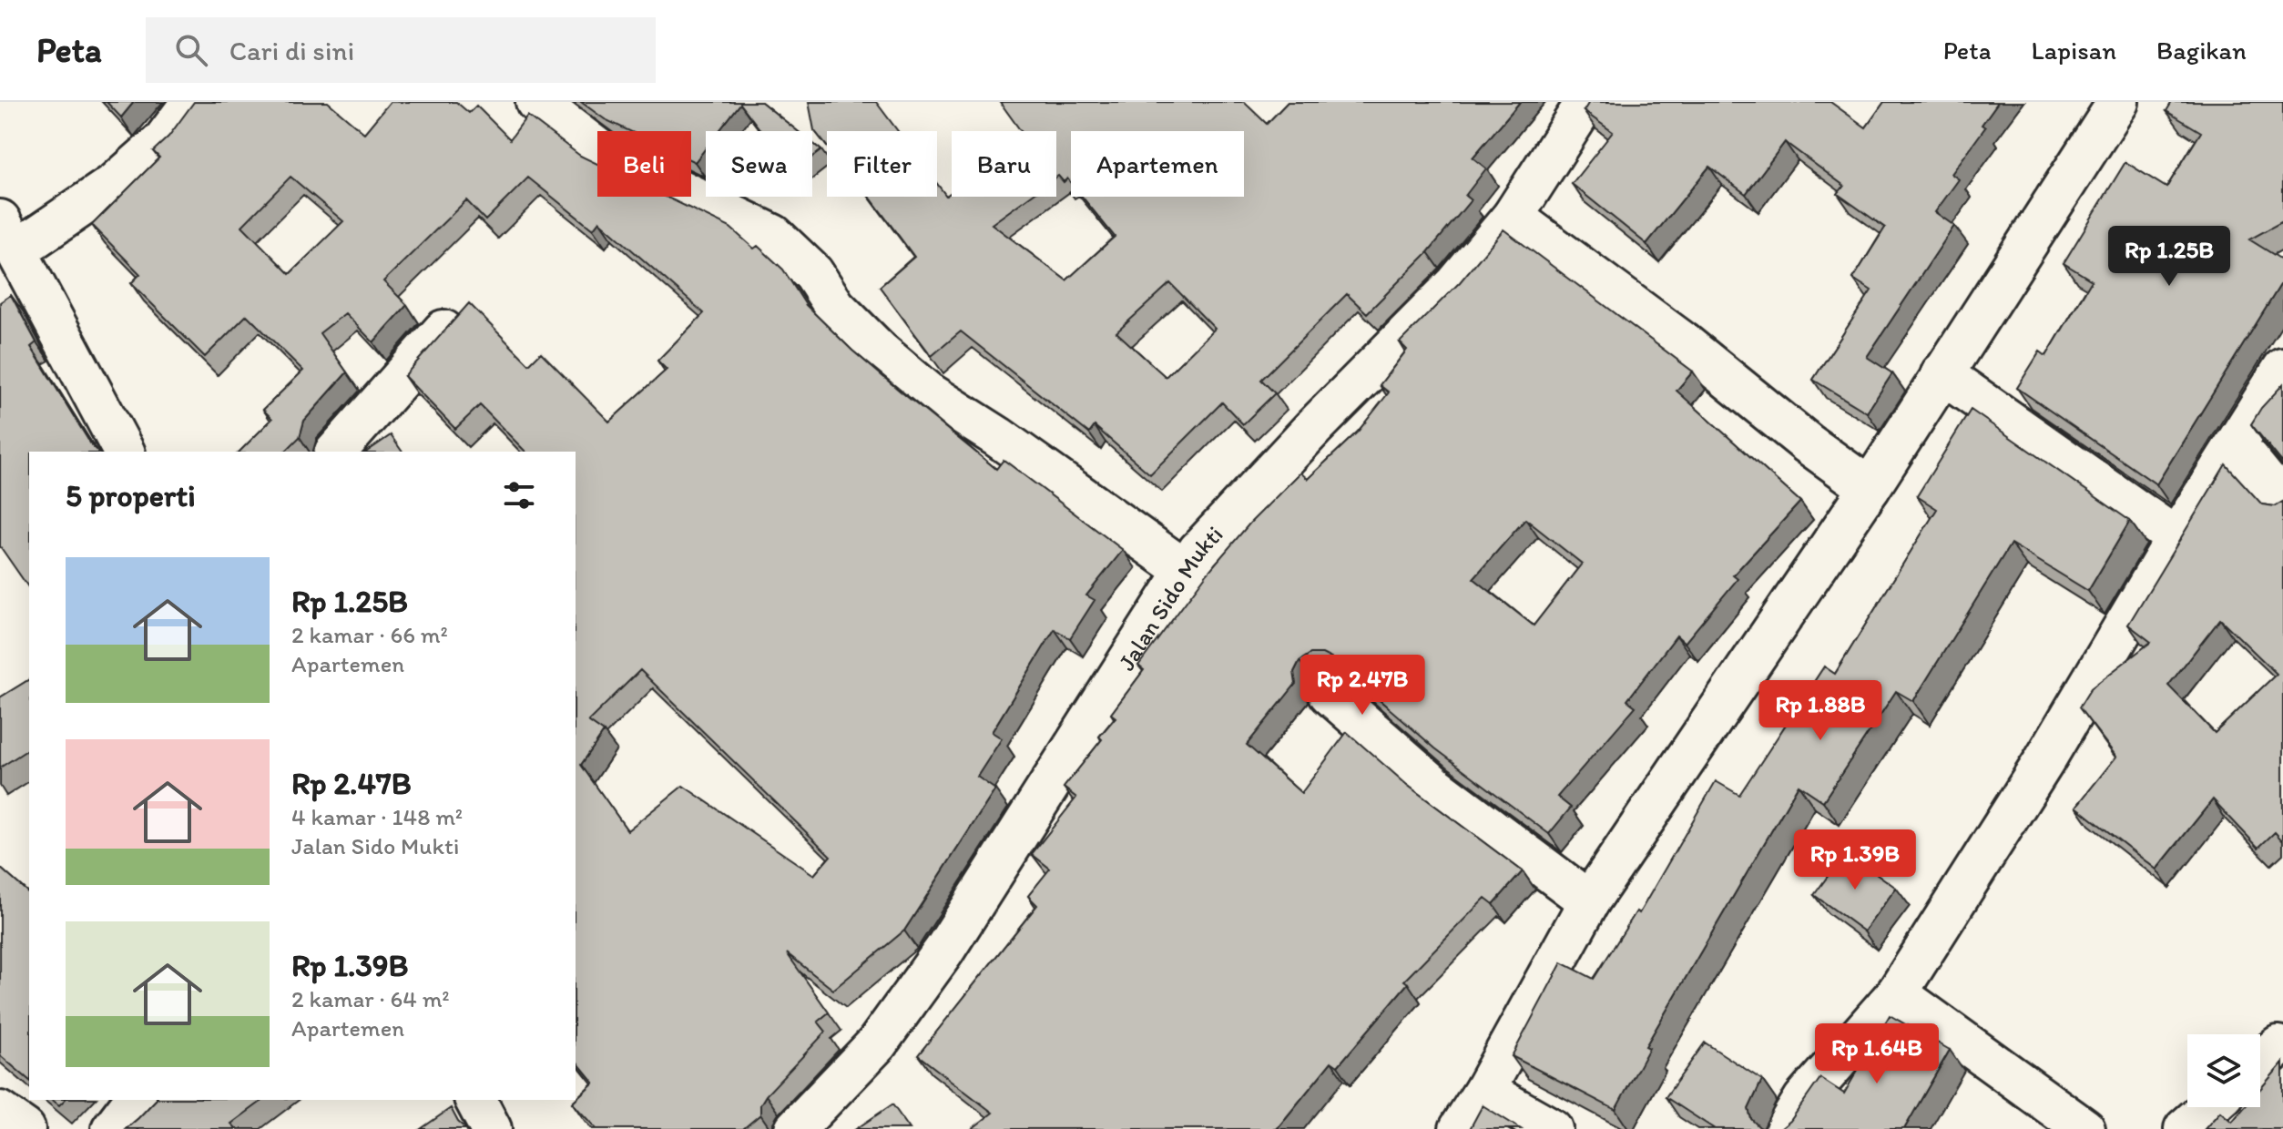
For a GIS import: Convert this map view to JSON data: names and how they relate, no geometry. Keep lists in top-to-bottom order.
{
  "streets": {
    "street": ["Jalan Sido Mukti"]
  },
  "page": {
    "header": "Peta",
    "search": "Cari di sini",
    "nav": ["Peta", "Lapisan", "Bagikan"],
    "chip": [
      "Beli",
      "Sewa",
      "Filter",
      "Baru",
      "Apartemen"
    ],
    "price": [
      "Rp 1.25B",
      "Rp 2.47B",
      "Rp 1.88B",
      "Rp 1.39B",
      "Rp 1.64B"
    ],
    "heading": "5 properti",
    "list": [
      {
        "name": "Rp 1.25B",
        "note": "2 kamar · 66 m² · Apartemen"
      },
      {
        "name": "Rp 2.47B",
        "note": "4 kamar · 148 m² · Jalan Sido Mukti"
      },
      {
        "name": "Rp 1.39B",
        "note": "2 kamar · 64 m² · Apartemen"
      }
    ]
  }
}
